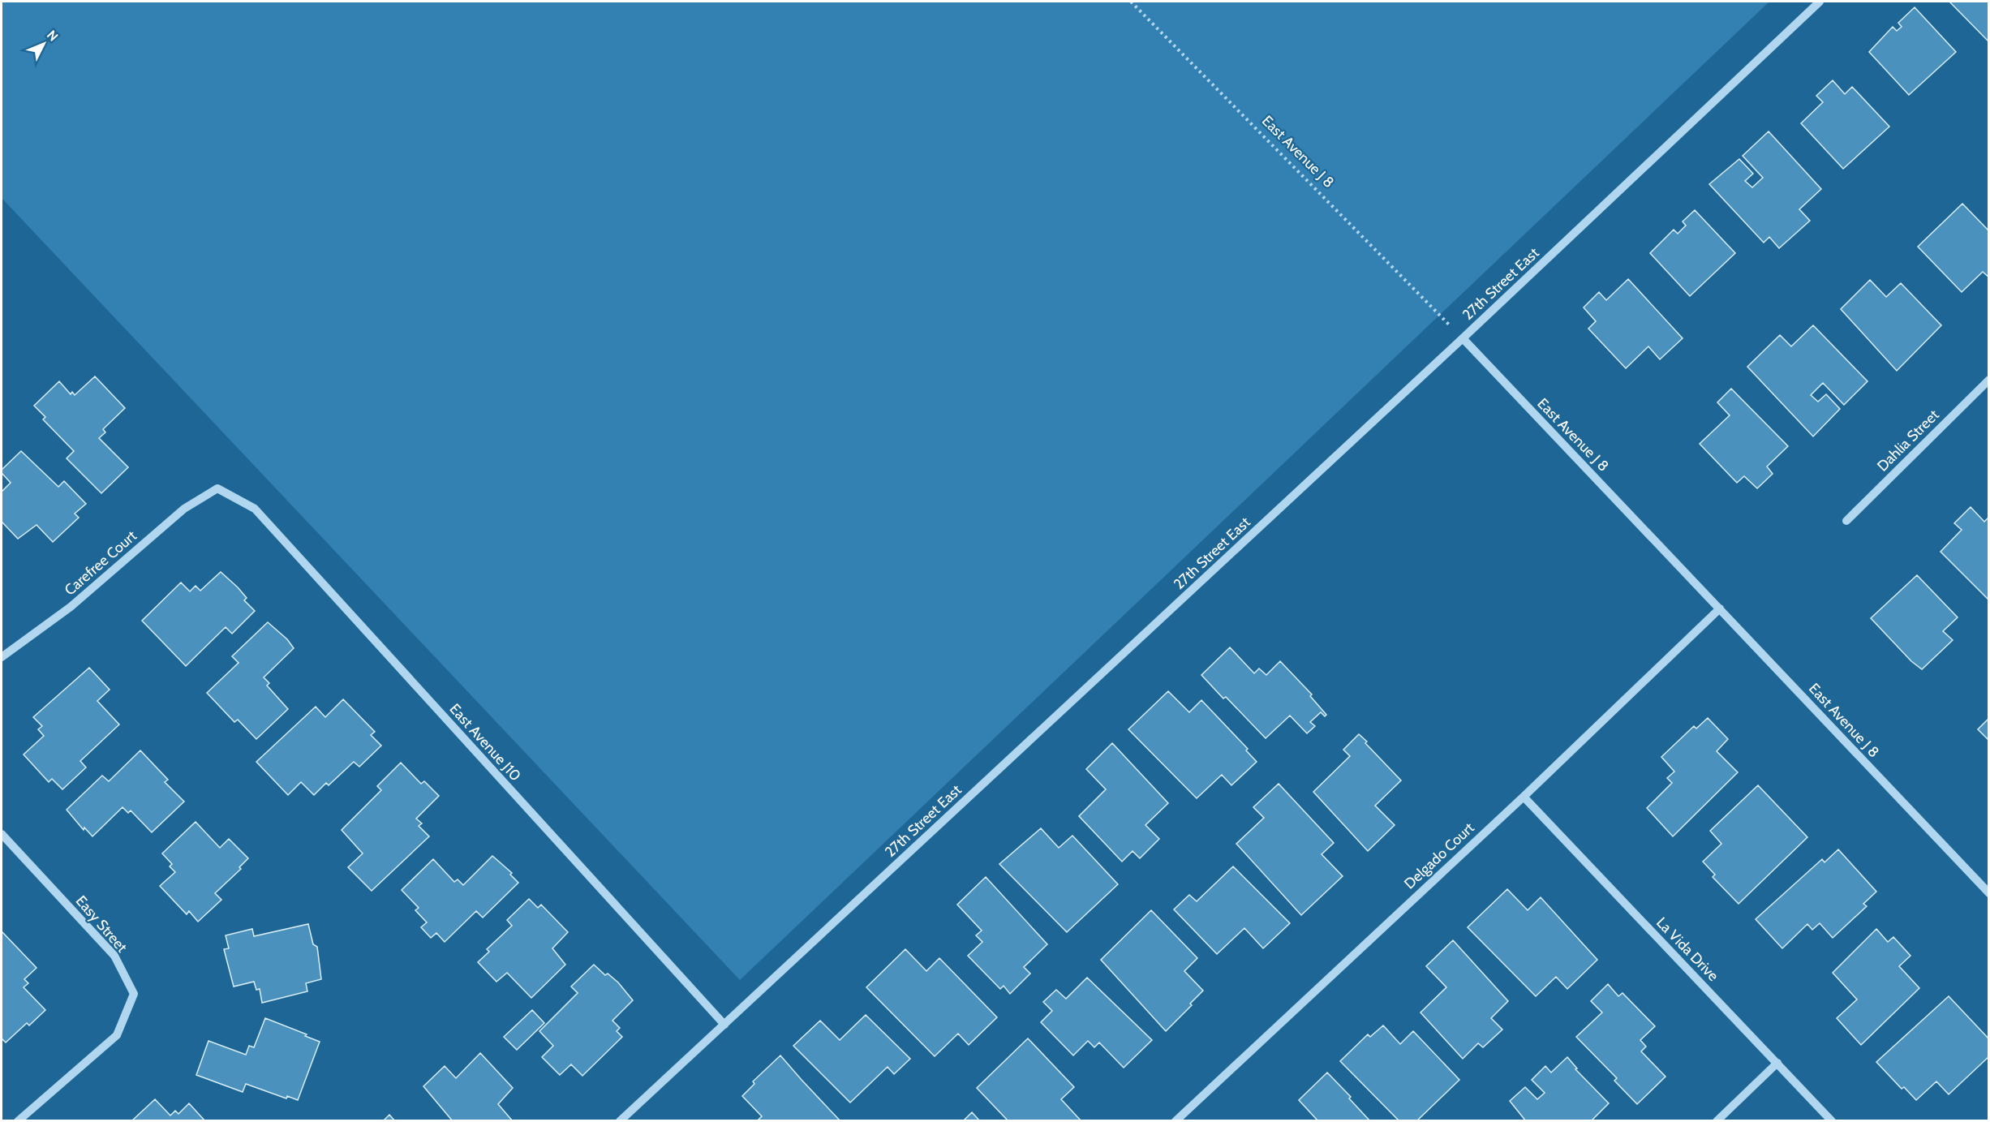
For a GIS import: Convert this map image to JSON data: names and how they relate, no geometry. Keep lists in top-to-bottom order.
{
  "streets": {
    "street": [
      "East Avenue J 8",
      "27th Street East",
      "Dahlia Street",
      "Carefree Court",
      "East Avenue J10",
      "Delgado Court",
      "Easy Street",
      "La Vida Drive"
    ]
  },
  "crossings": [
    ["East Avenue J 8", "27th Street East"],
    ["East Avenue J 8", "Delgado Court"],
    ["27th Street East", "East Avenue J10"],
    ["Carefree Court", "East Avenue J10"],
    ["Delgado Court", "La Vida Drive"]
  ],
  "north": "top right"
}
